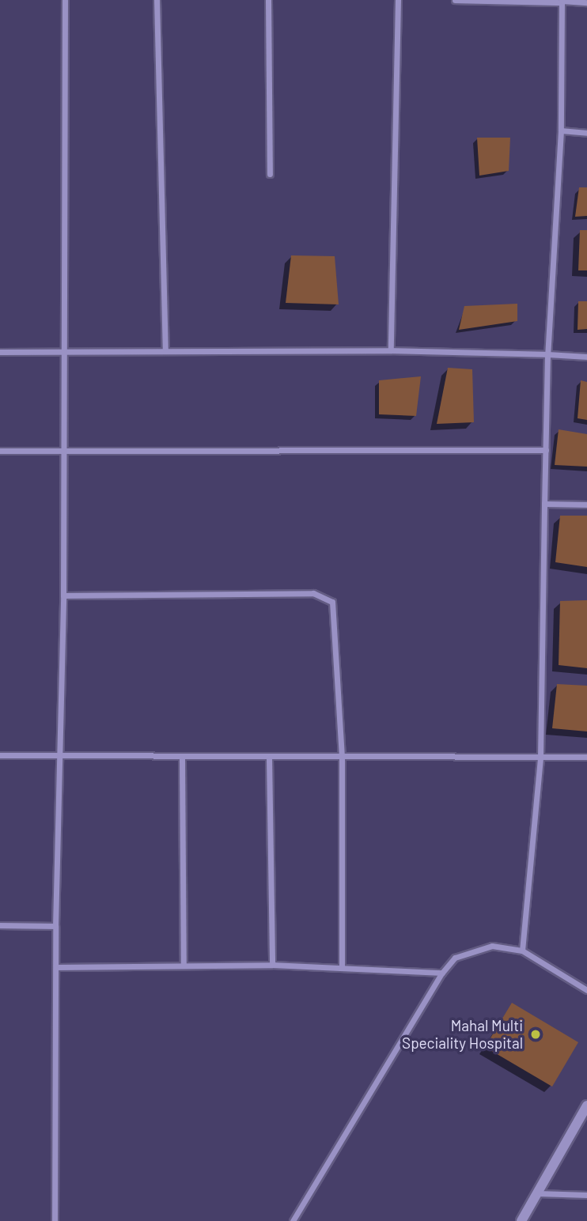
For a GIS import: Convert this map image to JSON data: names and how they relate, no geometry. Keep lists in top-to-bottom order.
{
  "places": ["Mahal Multi Speciality Hospital"]
}
